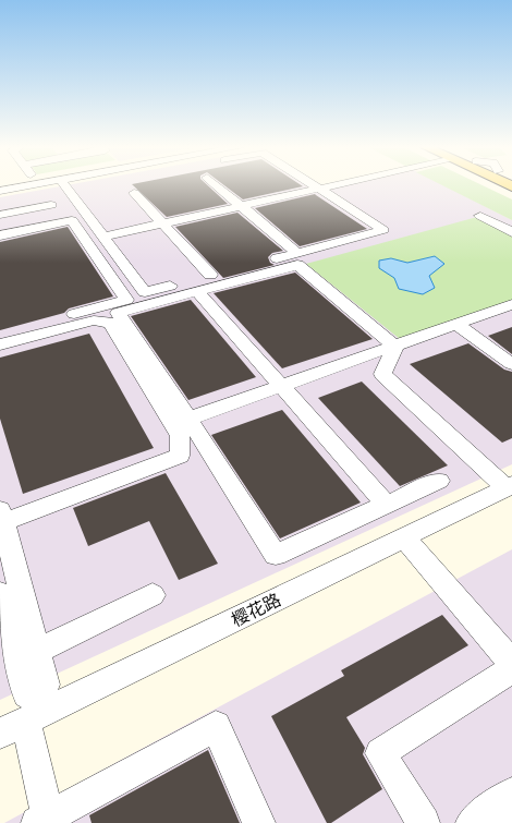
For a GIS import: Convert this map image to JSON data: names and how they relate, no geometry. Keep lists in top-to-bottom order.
{
  "streets": {
    "street": ["樱花路"]
  }
}
